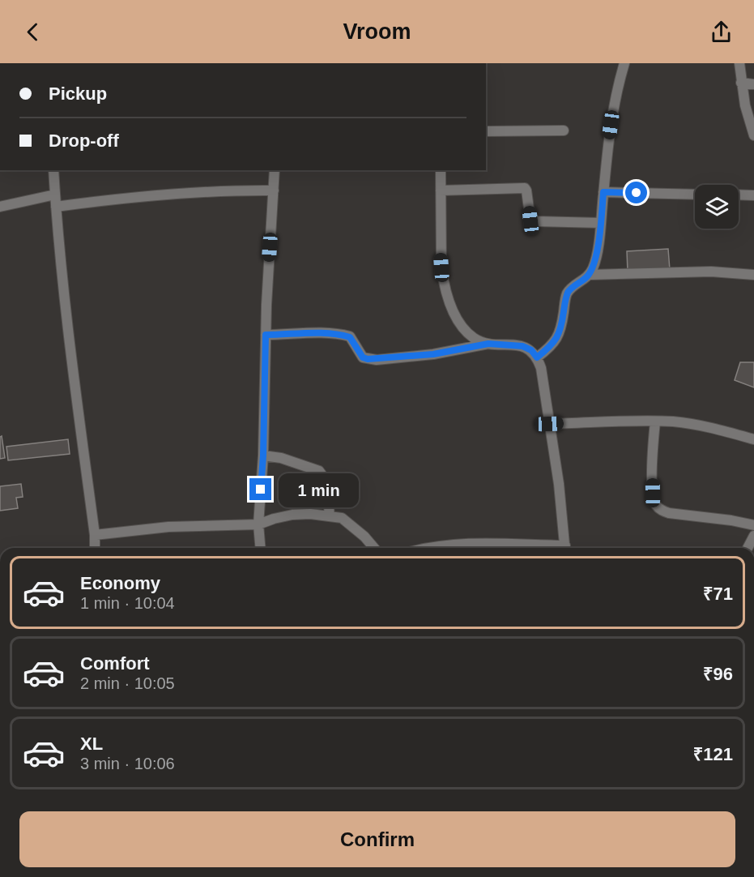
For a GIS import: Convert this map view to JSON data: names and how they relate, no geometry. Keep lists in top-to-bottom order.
{
  "page": {
    "header": "Vroom",
    "banner": ["Pickup", "Drop-off"],
    "bubble": "1 min",
    "list": [
      {
        "name": "Economy",
        "note": "1 min · 10:04",
        "value": "₹71"
      },
      {
        "name": "Comfort",
        "note": "2 min · 10:05",
        "value": "₹96"
      },
      {
        "name": "XL",
        "note": "3 min · 10:06",
        "value": "₹121"
      }
    ],
    "buttons": "Confirm"
  }
}
